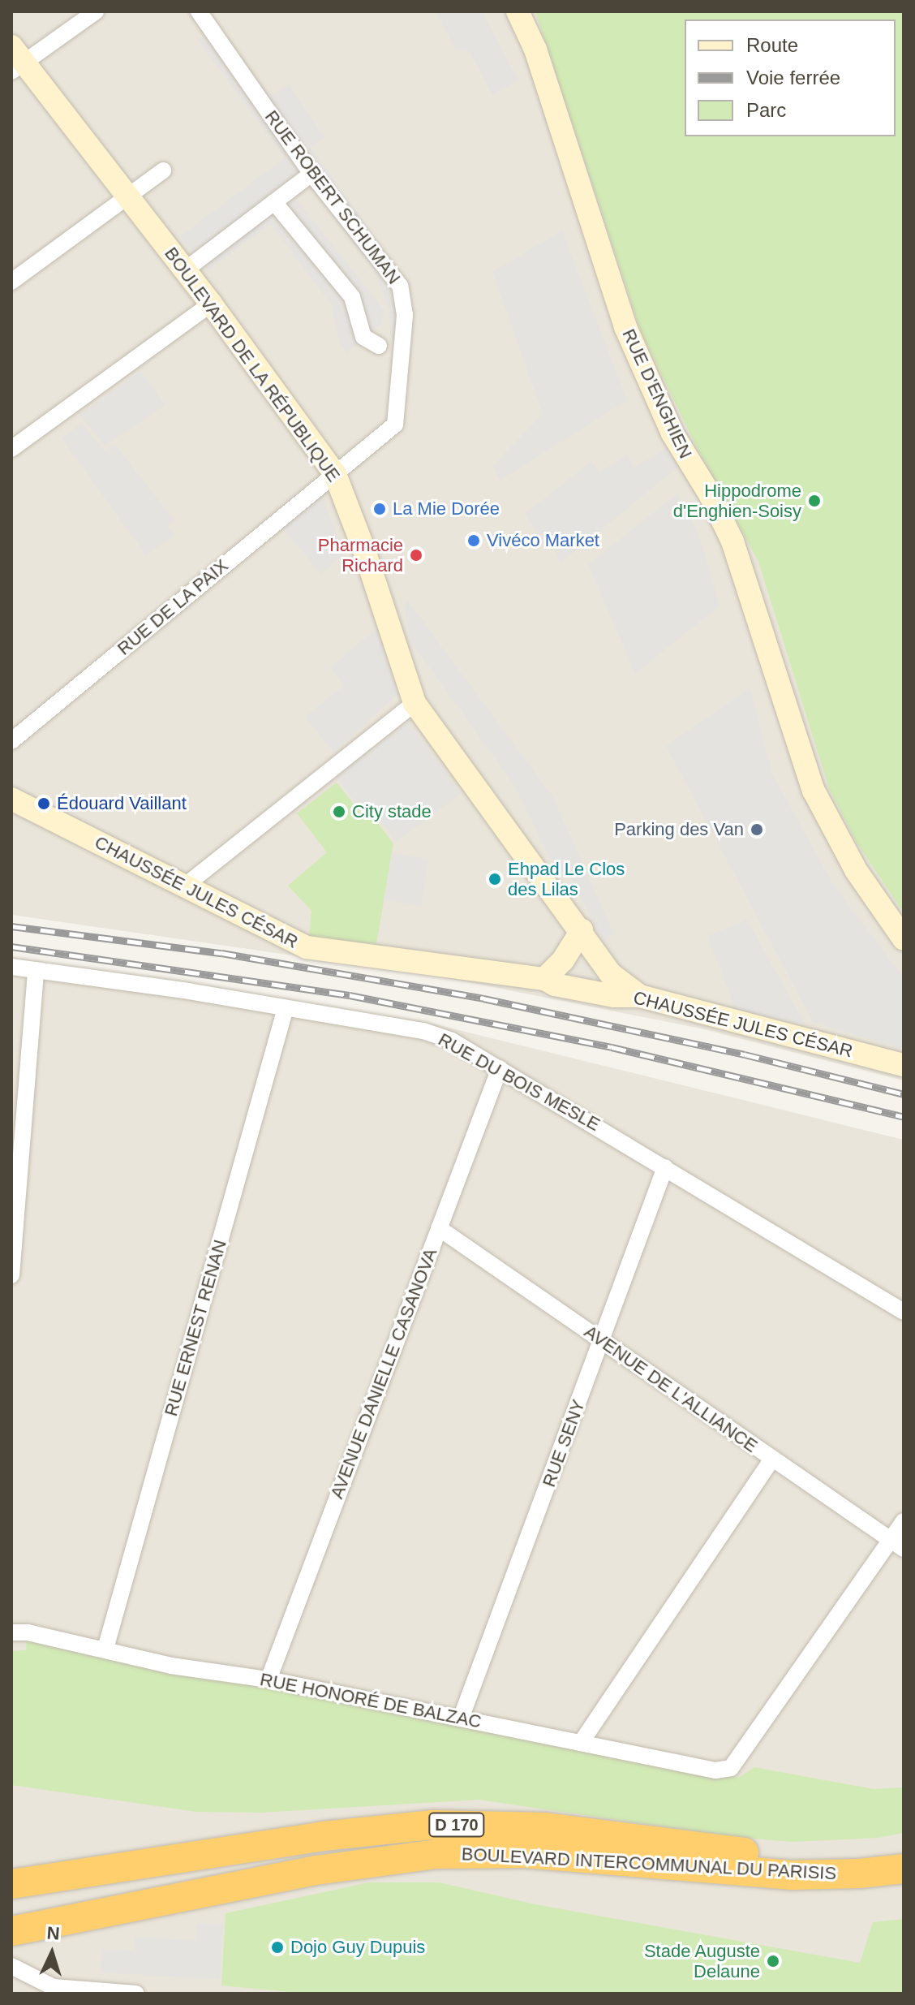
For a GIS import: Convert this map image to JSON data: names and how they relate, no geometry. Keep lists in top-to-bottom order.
{
  "streets": {
    "highway": ["D 170", "BOULEVARD INTERCOMMUNAL DU PARISIS"],
    "street": [
      "RUE ROBERT SCHUMAN",
      "BOULEVARD DE LA RÉPUBLIQUE",
      "RUE D'ENGHIEN",
      "RUE DE LA PAIX",
      "CHAUSSÉE JULES CÉSAR",
      "RUE DU BOIS MESLE",
      "RUE ERNEST RENAN",
      "AVENUE DANIELLE CASANOVA",
      "AVENUE DE L'ALLIANCE",
      "RUE SENY",
      "RUE HONORÉ DE BALZAC"
    ]
  },
  "crossings": [
    ["RUE ROBERT SCHUMAN", "BOULEVARD DE LA RÉPUBLIQUE"],
    ["RUE ROBERT SCHUMAN", "RUE DE LA PAIX"],
    ["BOULEVARD DE LA RÉPUBLIQUE", "RUE DE LA PAIX"],
    ["BOULEVARD DE LA RÉPUBLIQUE", "CHAUSSÉE JULES CÉSAR"],
    ["RUE DU BOIS MESLE", "RUE ERNEST RENAN"],
    ["RUE DU BOIS MESLE", "AVENUE DANIELLE CASANOVA"],
    ["RUE DU BOIS MESLE", "RUE SENY"],
    ["RUE ERNEST RENAN", "RUE HONORÉ DE BALZAC"],
    ["AVENUE DANIELLE CASANOVA", "AVENUE DE L'ALLIANCE"],
    ["AVENUE DANIELLE CASANOVA", "RUE HONORÉ DE BALZAC"],
    ["AVENUE DE L'ALLIANCE", "RUE SENY"],
    ["AVENUE DE L'ALLIANCE", "RUE HONORÉ DE BALZAC"],
    ["RUE SENY", "RUE HONORÉ DE BALZAC"]
  ],
  "places": [
    "Hippodrome d'Enghien-Soisy",
    "La Mie Dorée",
    "Vivéco Market",
    "Pharmacie Richard",
    "Édouard Vaillant",
    "City stade",
    "Parking des Van",
    "Ehpad Le Clos des Lilas",
    "Dojo Guy Dupuis",
    "Stade Auguste Delaune"
  ],
  "legend": ["Route", "Voie ferrée", "Parc"],
  "north": "top"
}
